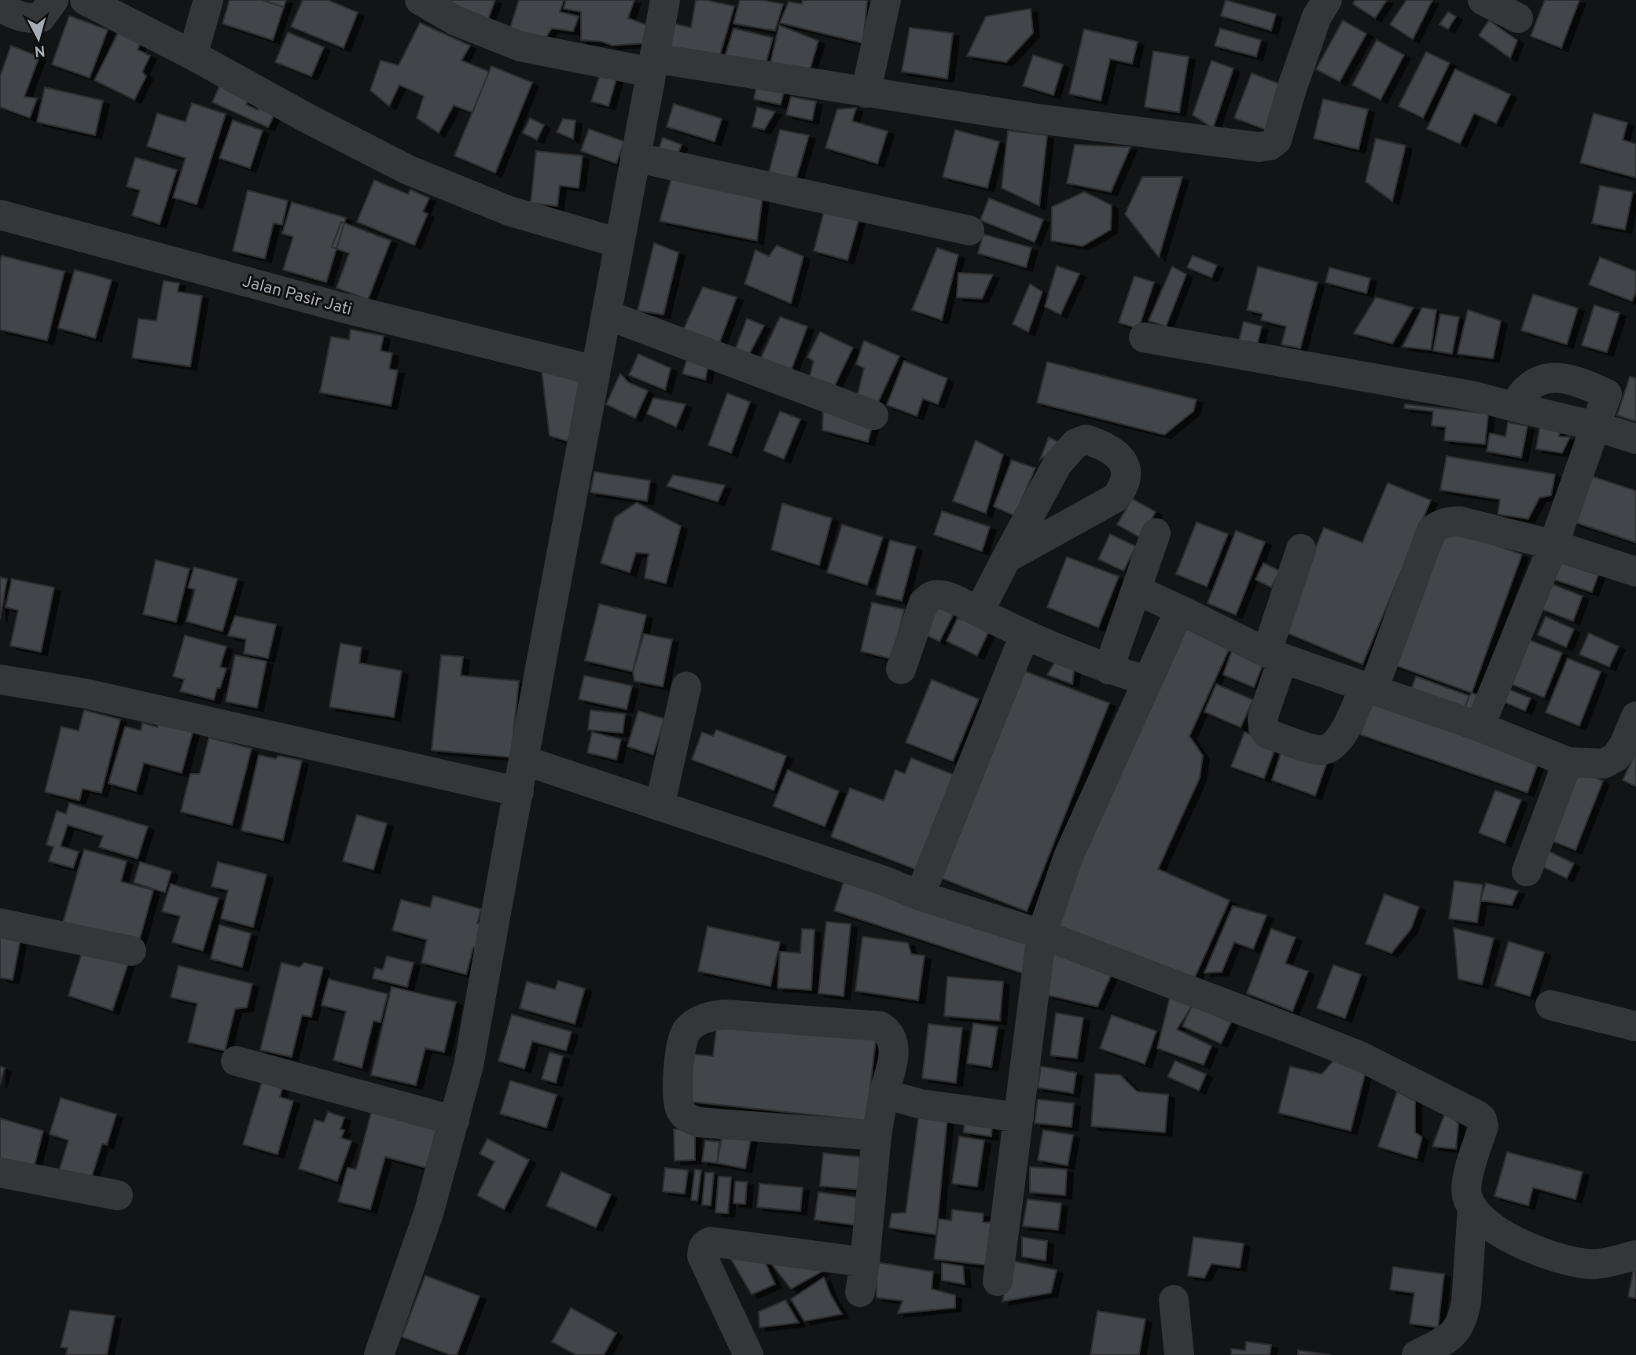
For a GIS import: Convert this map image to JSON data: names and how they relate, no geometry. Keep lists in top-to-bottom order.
{
  "streets": {
    "street": ["Jalan Pasir Jati"]
  },
  "north": "bottom"
}
